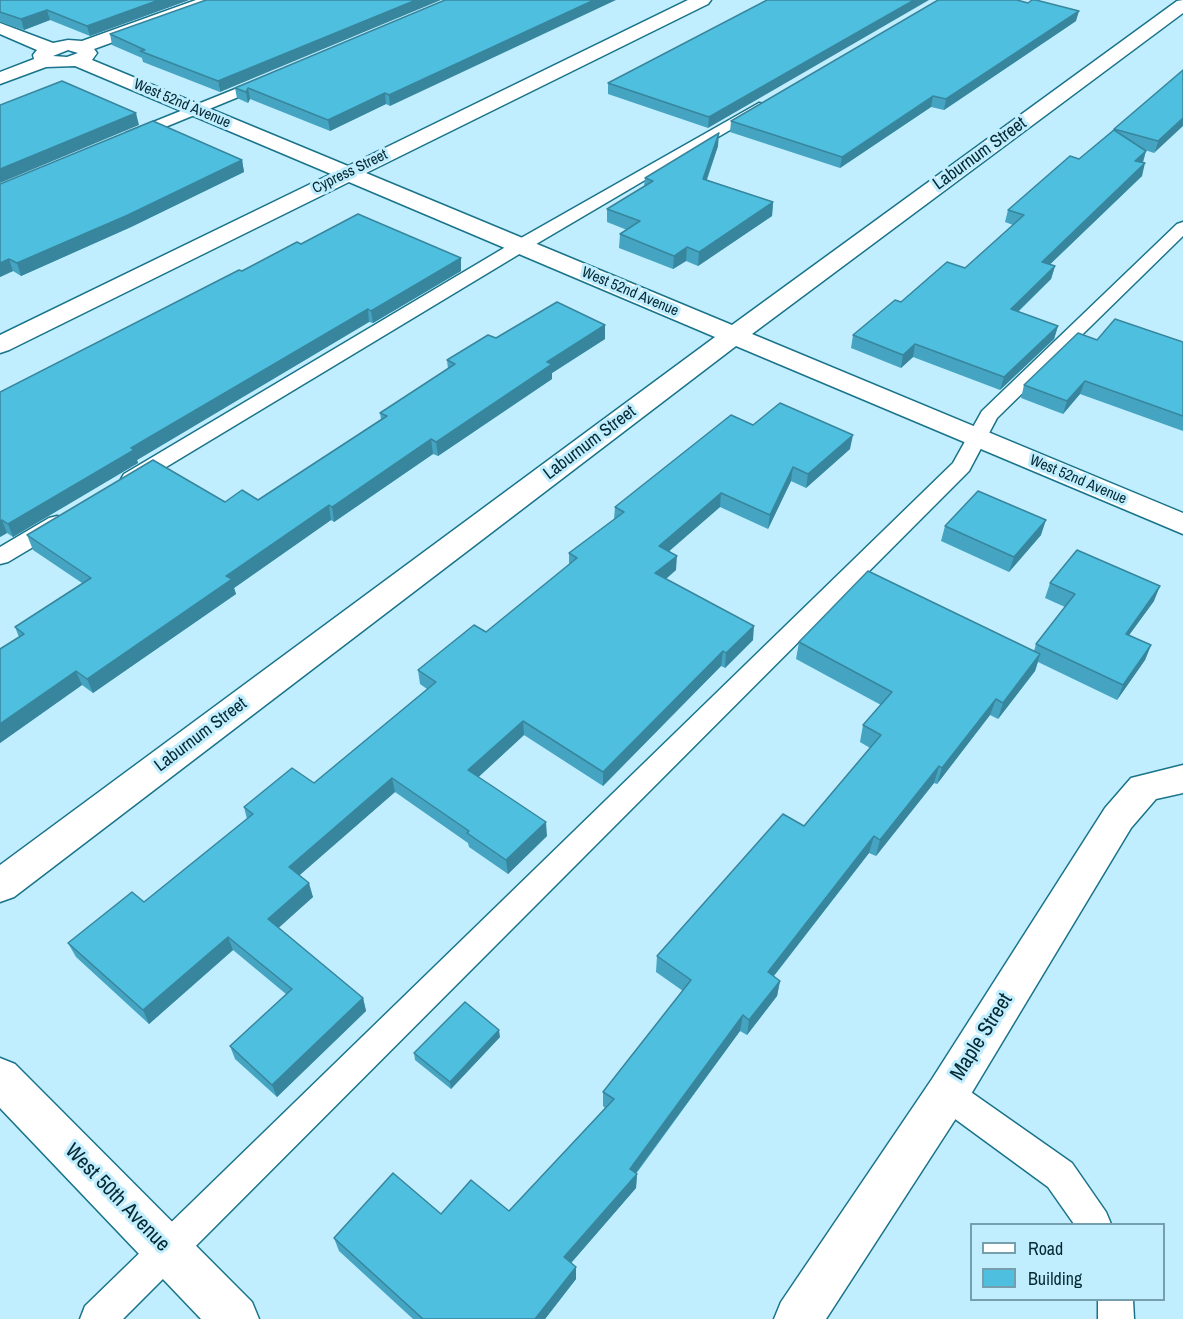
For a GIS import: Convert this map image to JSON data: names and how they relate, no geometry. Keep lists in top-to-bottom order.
{
  "streets": {
    "street": [
      "West 52nd Avenue",
      "Laburnum Street",
      "Cypress Street",
      "Maple Street",
      "West 50th Avenue"
    ]
  },
  "crossings": [
    ["West 52nd Avenue", "Laburnum Street"],
    ["West 52nd Avenue", "Cypress Street"]
  ],
  "legend": ["Road", "Building"]
}
